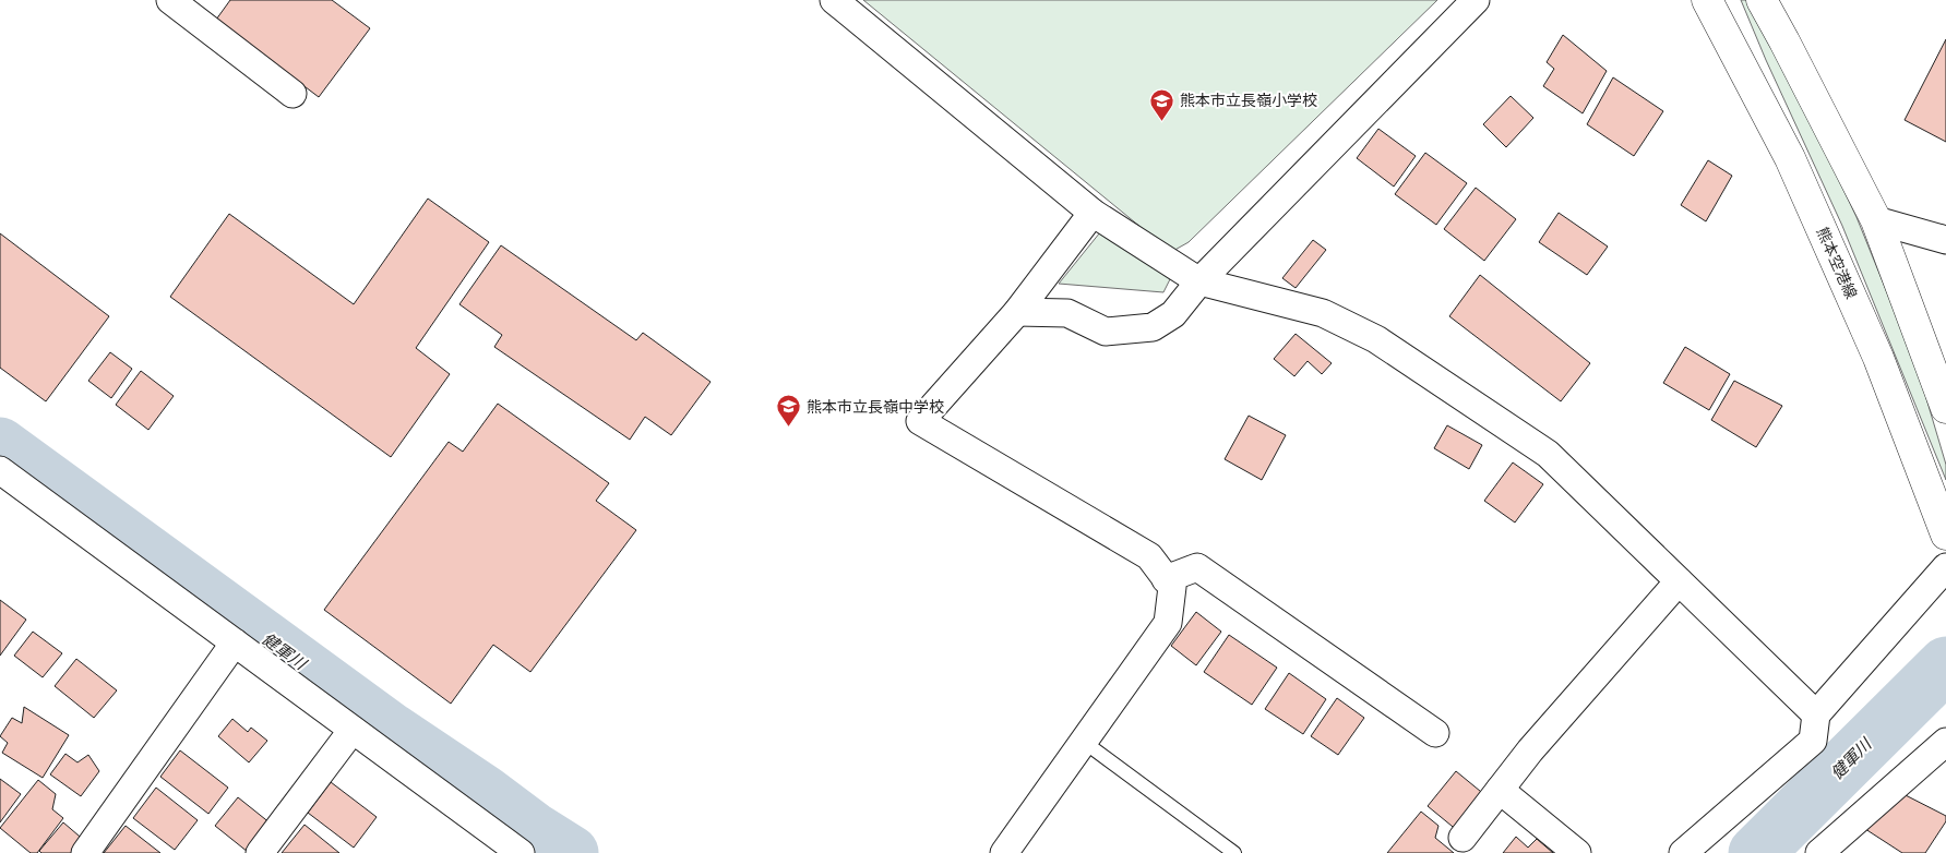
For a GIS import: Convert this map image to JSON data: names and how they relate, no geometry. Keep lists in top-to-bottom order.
{
  "streets": {
    "main road": ["熊本空港線"]
  },
  "water": ["健軍川"],
  "places": {
    "school or university": ["熊本市立長嶺小学校", "熊本市立長嶺中学校"]
  }
}
